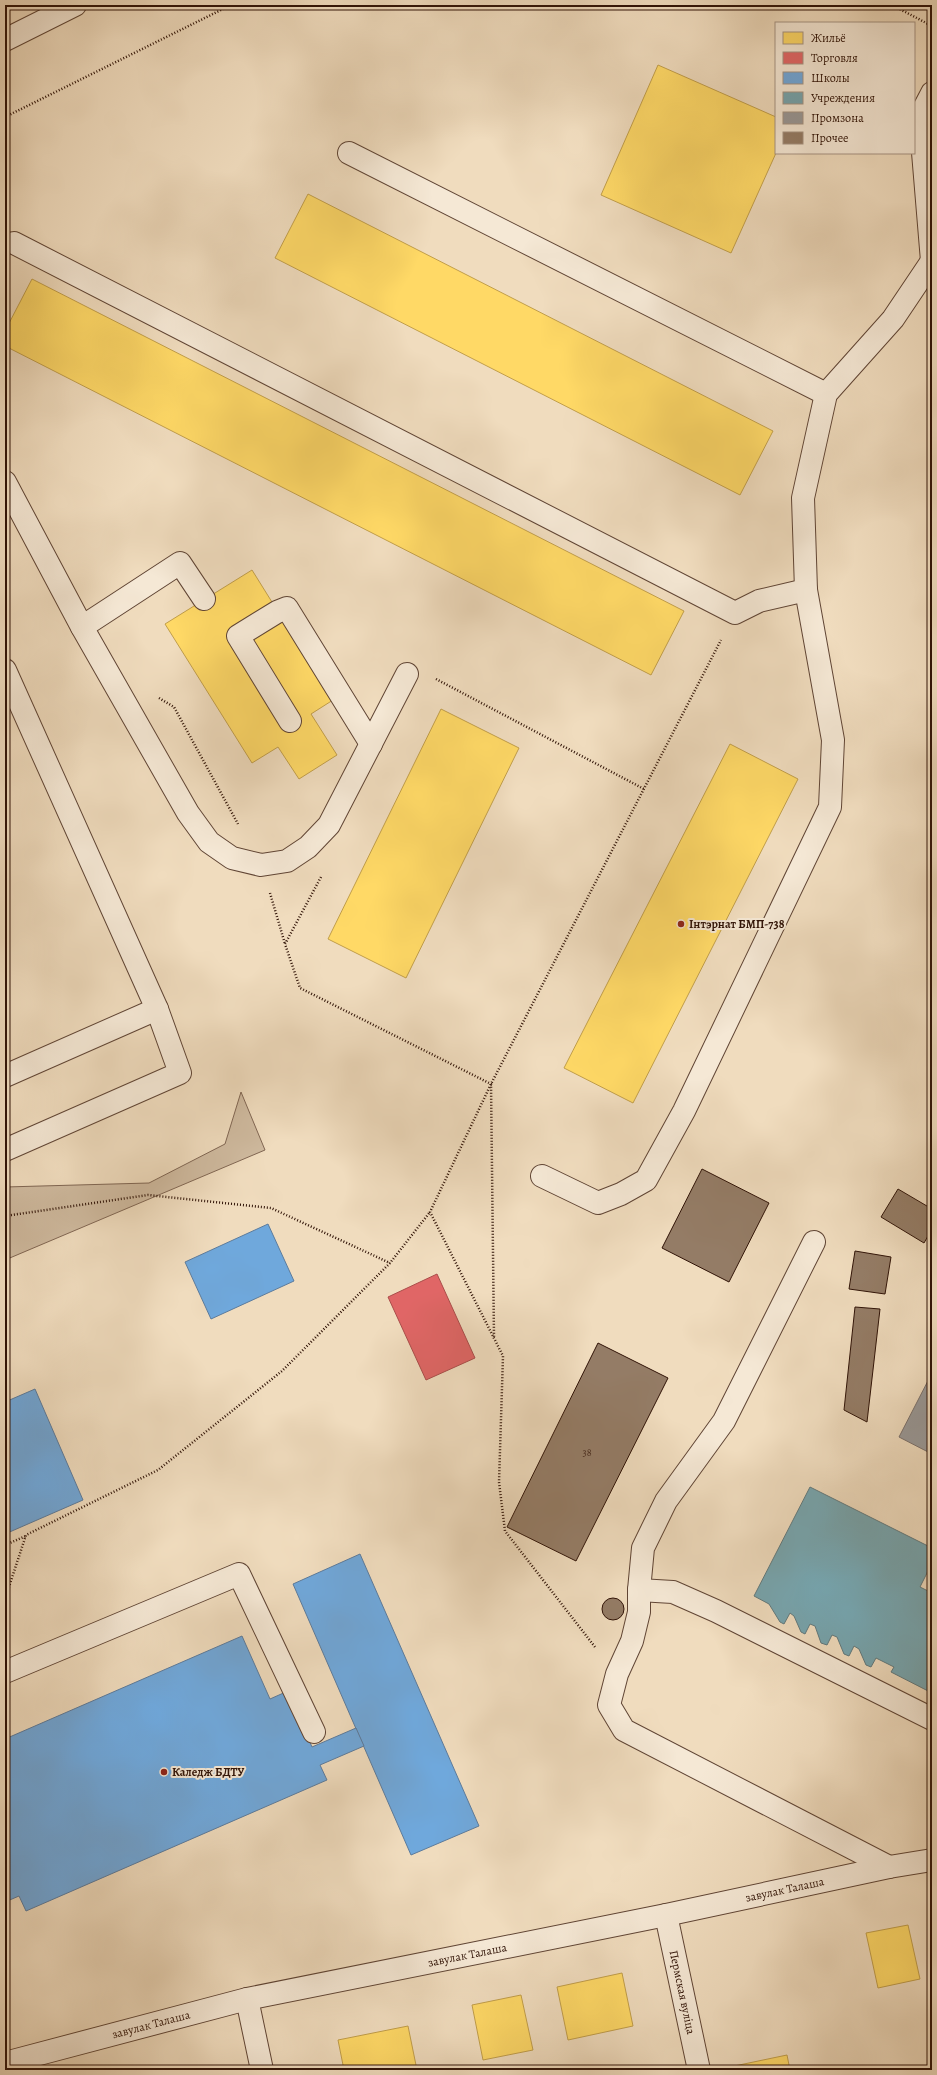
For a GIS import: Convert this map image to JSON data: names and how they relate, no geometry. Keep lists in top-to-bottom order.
{
  "streets": {
    "street": ["завулак Талаша", "Пермская вуліца"]
  },
  "crossings": [
    ["завулак Талаша", "Пермская вуліца"]
  ],
  "places": ["Інтэрнат БМП-738", "Каледж БДТУ"],
  "house_numbers": ["38"],
  "legend": [
    "Жильё",
    "Торговля",
    "Школы",
    "Учреждения",
    "Промзона",
    "Прочее"
  ]
}
